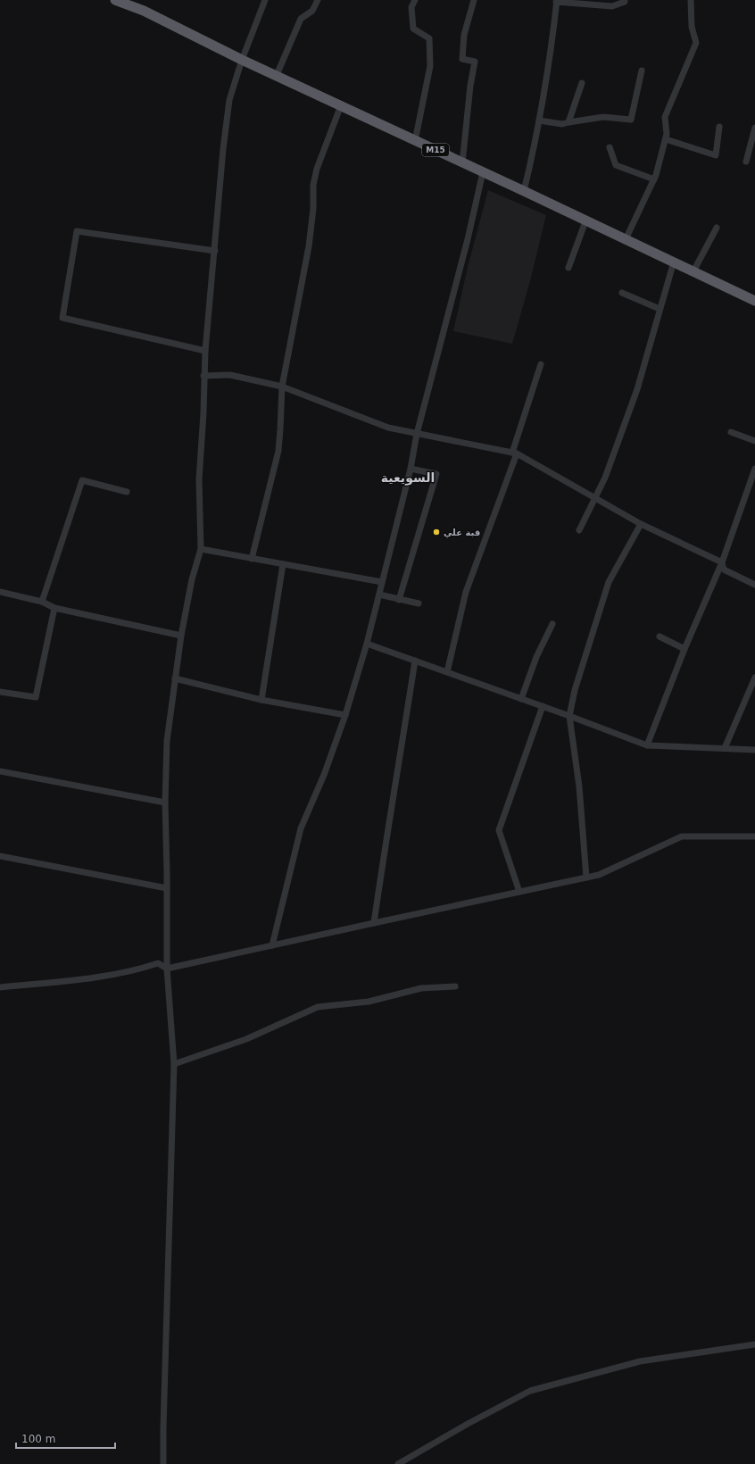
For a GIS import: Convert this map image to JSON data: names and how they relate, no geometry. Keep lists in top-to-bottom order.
{
  "streets": {
    "highway": ["M15"]
  },
  "districts": ["السويعية"],
  "places": ["قبة علي"],
  "scale_bar": "100 m"
}
